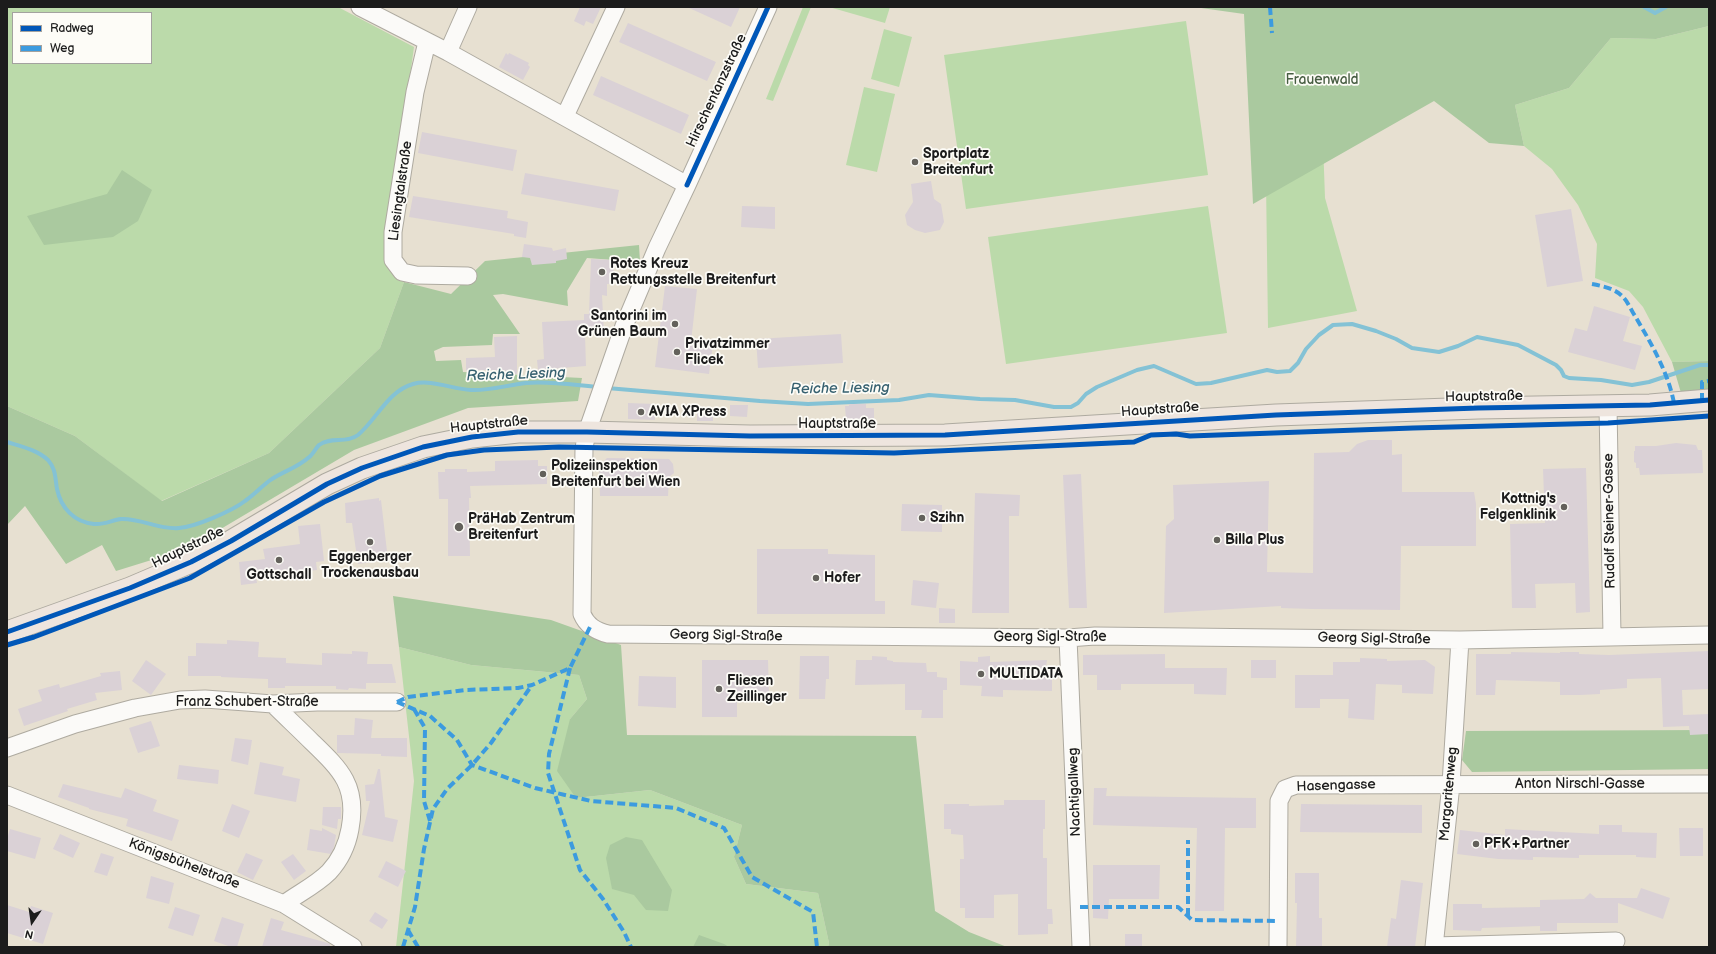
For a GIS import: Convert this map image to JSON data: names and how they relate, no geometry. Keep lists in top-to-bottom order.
{
  "streets": {
    "main road": ["Hauptstraße"],
    "street": [
      "Hirschentanzstraße",
      "Liesingtalstraße",
      "Rudolf Steiner-Gasse",
      "Georg Sigl-Straße",
      "Franz Schubert-Straße",
      "Anton Nirschl-Gasse",
      "Hasengasse",
      "Nachtigallweg",
      "Margaritenweg",
      "Königsbühelstraße"
    ]
  },
  "crossings": [
    ["Hirschentanzstraße", "Hauptstraße"],
    ["Hirschentanzstraße", "Georg Sigl-Straße"],
    ["Hauptstraße", "Rudolf Steiner-Gasse"],
    ["Hauptstraße", "Georg Sigl-Straße"],
    ["Rudolf Steiner-Gasse", "Georg Sigl-Straße"],
    ["Georg Sigl-Straße", "Nachtigallweg"],
    ["Georg Sigl-Straße", "Margaritenweg"],
    ["Anton Nirschl-Gasse", "Hasengasse"],
    ["Anton Nirschl-Gasse", "Margaritenweg"],
    ["Hasengasse", "Margaritenweg"]
  ],
  "water": ["Reiche Liesing"],
  "parks": ["Frauenwald"],
  "places": [
    "Sportplatz Breitenfurt",
    "Rotes Kreuz Rettungsstelle Breitenfurt",
    "Santorini im Grünen Baum",
    "Privatzimmer Flicek",
    "AVIA XPress",
    "Polizeiinspektion Breitenfurt bei Wien",
    "Kottnig's Felgenklinik",
    "Szihn",
    "PräHab Zentrum Breitenfurt",
    "Billa Plus",
    "Eggenberger Trockenausbau",
    "Gottschall",
    "Hofer",
    "MULTIDATA",
    "Fliesen Zeillinger",
    "PFK+Partner"
  ],
  "legend": ["Radweg", "Weg"],
  "north": "bottom"
}
